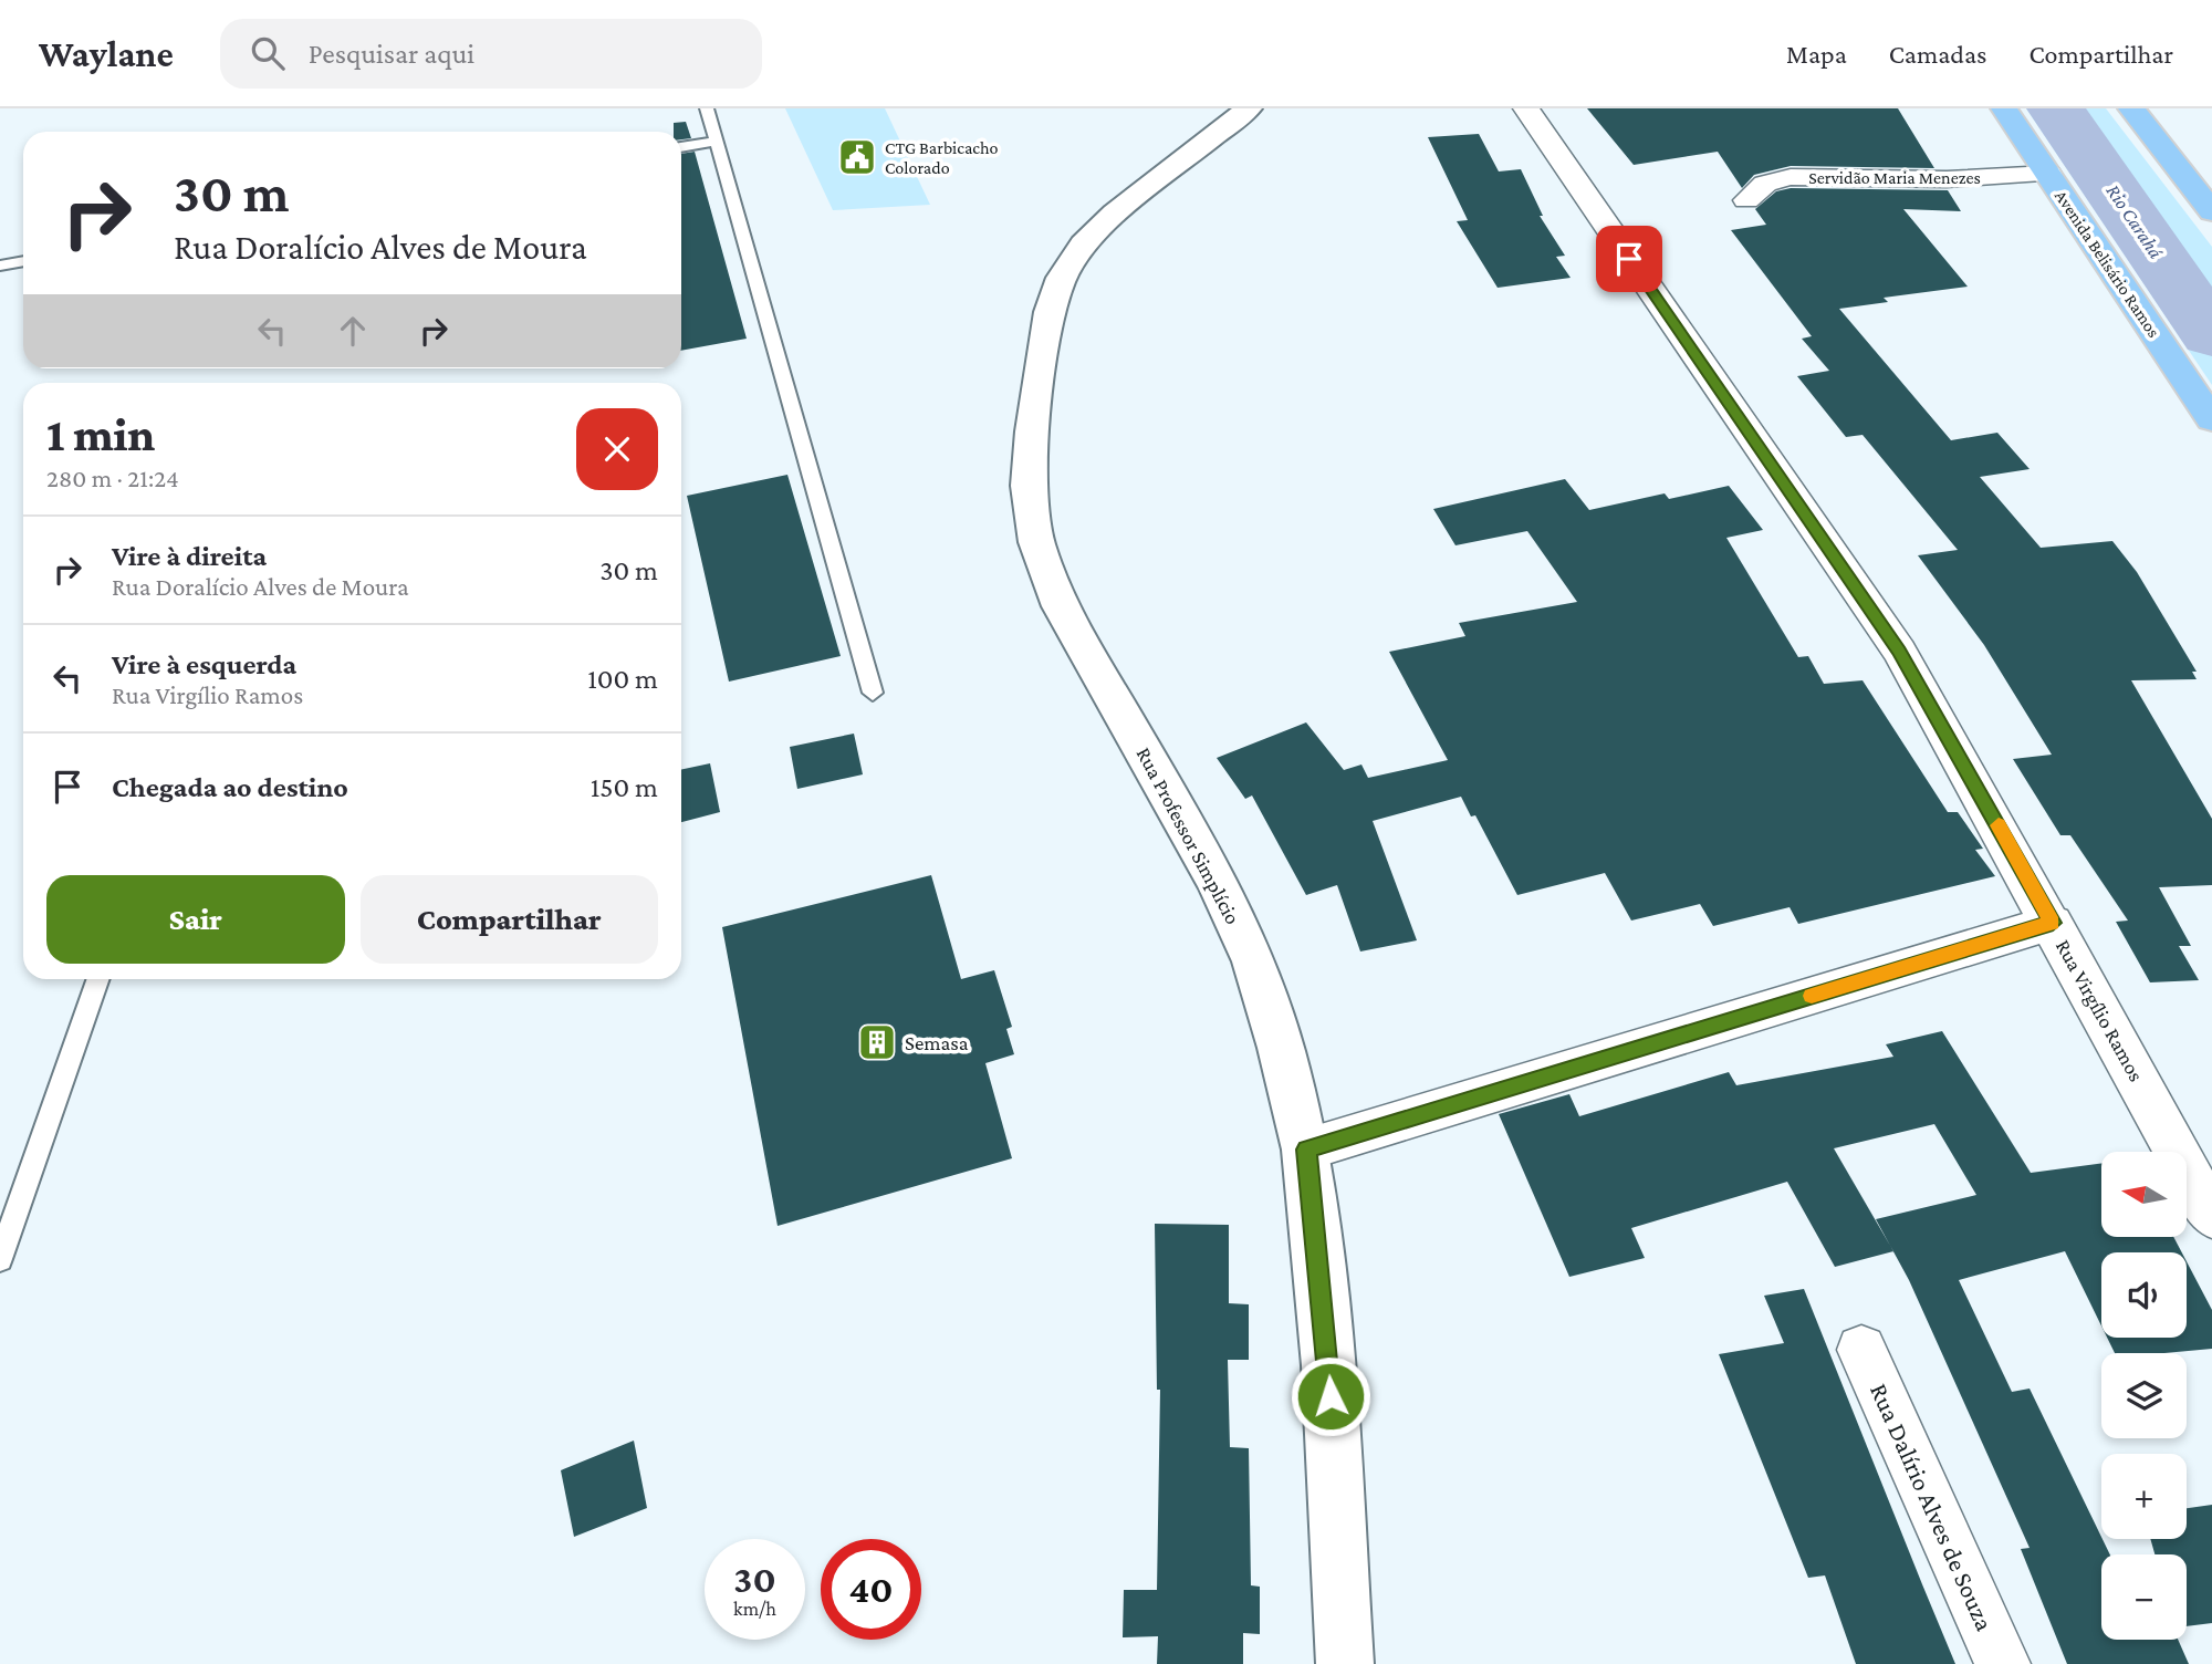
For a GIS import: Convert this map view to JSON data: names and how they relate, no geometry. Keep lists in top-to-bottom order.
{
  "streets": {
    "main road": ["Avenida Belisário Ramos"],
    "street": [
      "Servidão Maria Menezes",
      "Rua Professor Simplício",
      "Rua Virgílio Ramos",
      "Rua Dalírio Alves de Souza"
    ]
  },
  "crossings": [
    ["Servidão Maria Menezes", "Avenida Belisário Ramos"]
  ],
  "water": ["Rio Carahá"],
  "places": {
    "public building": ["CTG Barbicacho Colorado"],
    "building": ["Semasa"]
  },
  "north": "left",
  "page": {
    "header": "Waylane",
    "search": "Pesquisar aqui",
    "nav": ["Mapa", "Camadas", "Compartilhar"],
    "turn": ["30 m", "Rua Doralício Alves de Moura"],
    "heading": ["1 min", "280 m · 21:24"],
    "list": [
      {
        "name": "Vire à direita",
        "note": "Rua Doralício Alves de Moura",
        "value": "30 m"
      },
      {
        "name": "Vire à esquerda",
        "note": "Rua Virgílio Ramos",
        "value": "100 m"
      },
      {
        "name": "Chegada ao destino",
        "value": "150 m"
      }
    ],
    "buttons": ["Sair", "Compartilhar"],
    "map_buttons": ["+", "−"],
    "speed": "30 km/h",
    "limit": "40"
  }
}
